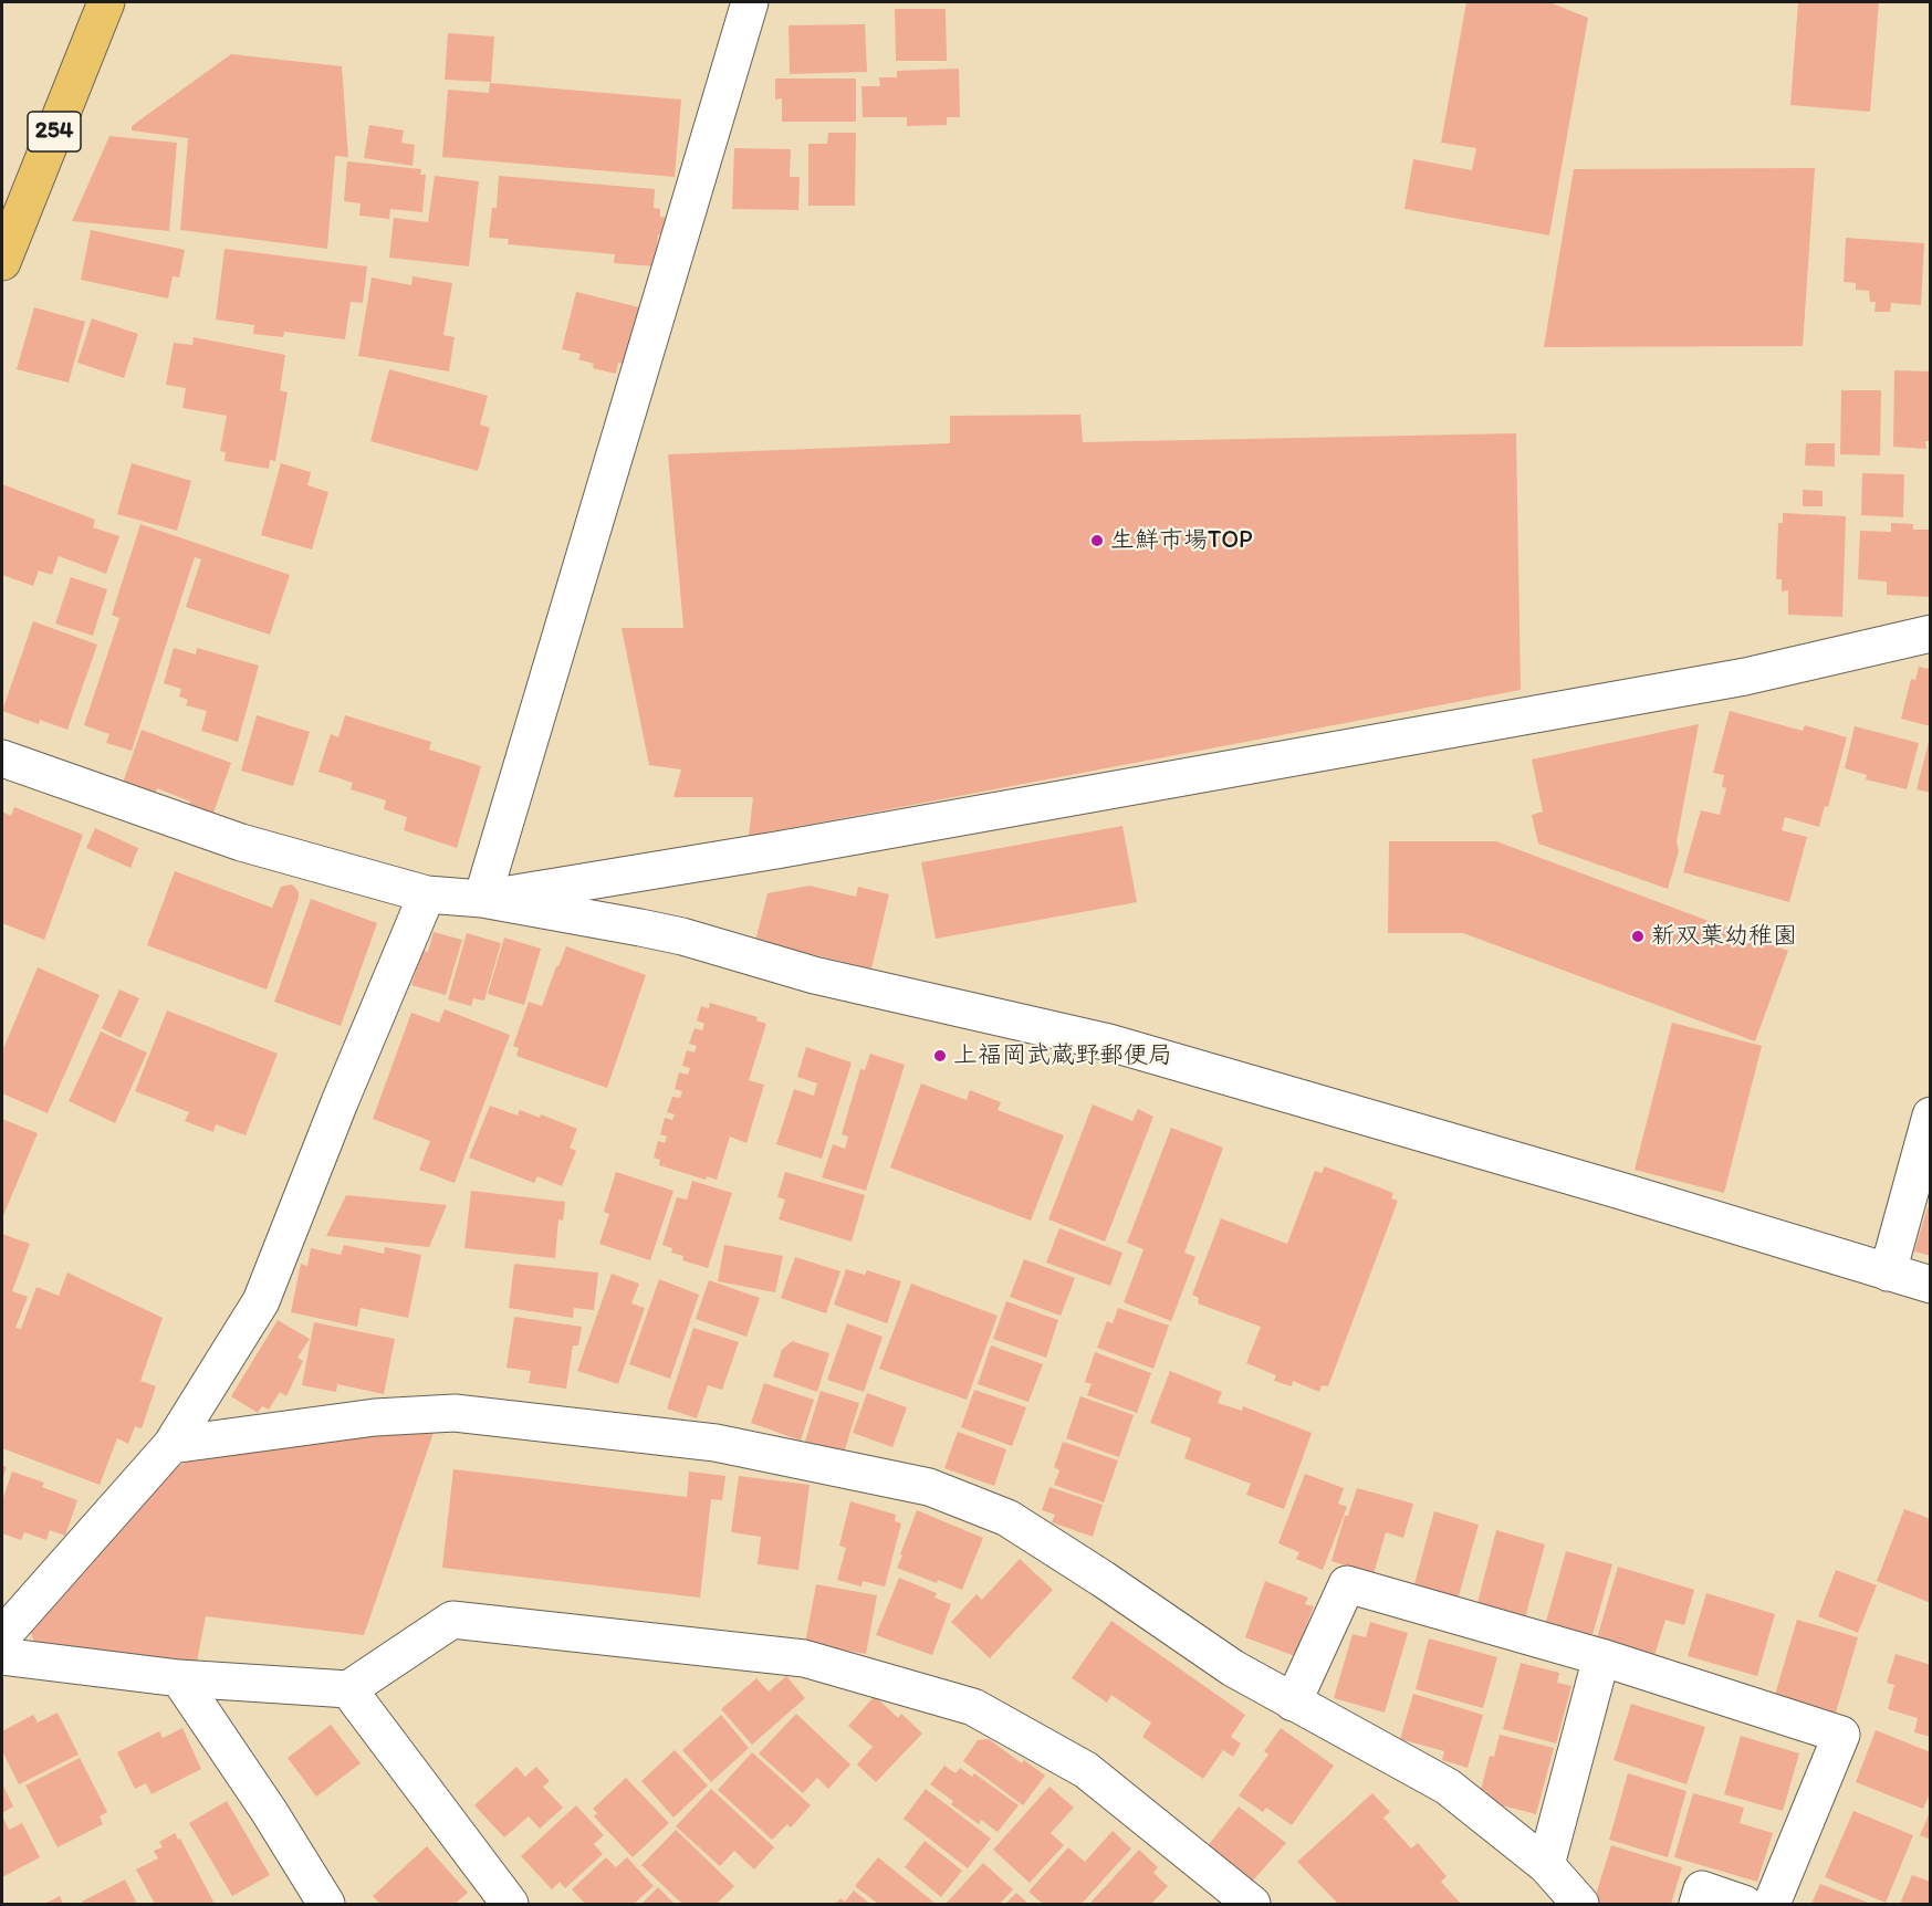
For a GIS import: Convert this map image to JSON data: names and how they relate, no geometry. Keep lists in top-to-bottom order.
{
  "streets": {
    "highway": ["254"]
  },
  "places": ["生鮮市場TOP", "新双葉幼稚園", "上福岡武蔵野郵便局"]
}
